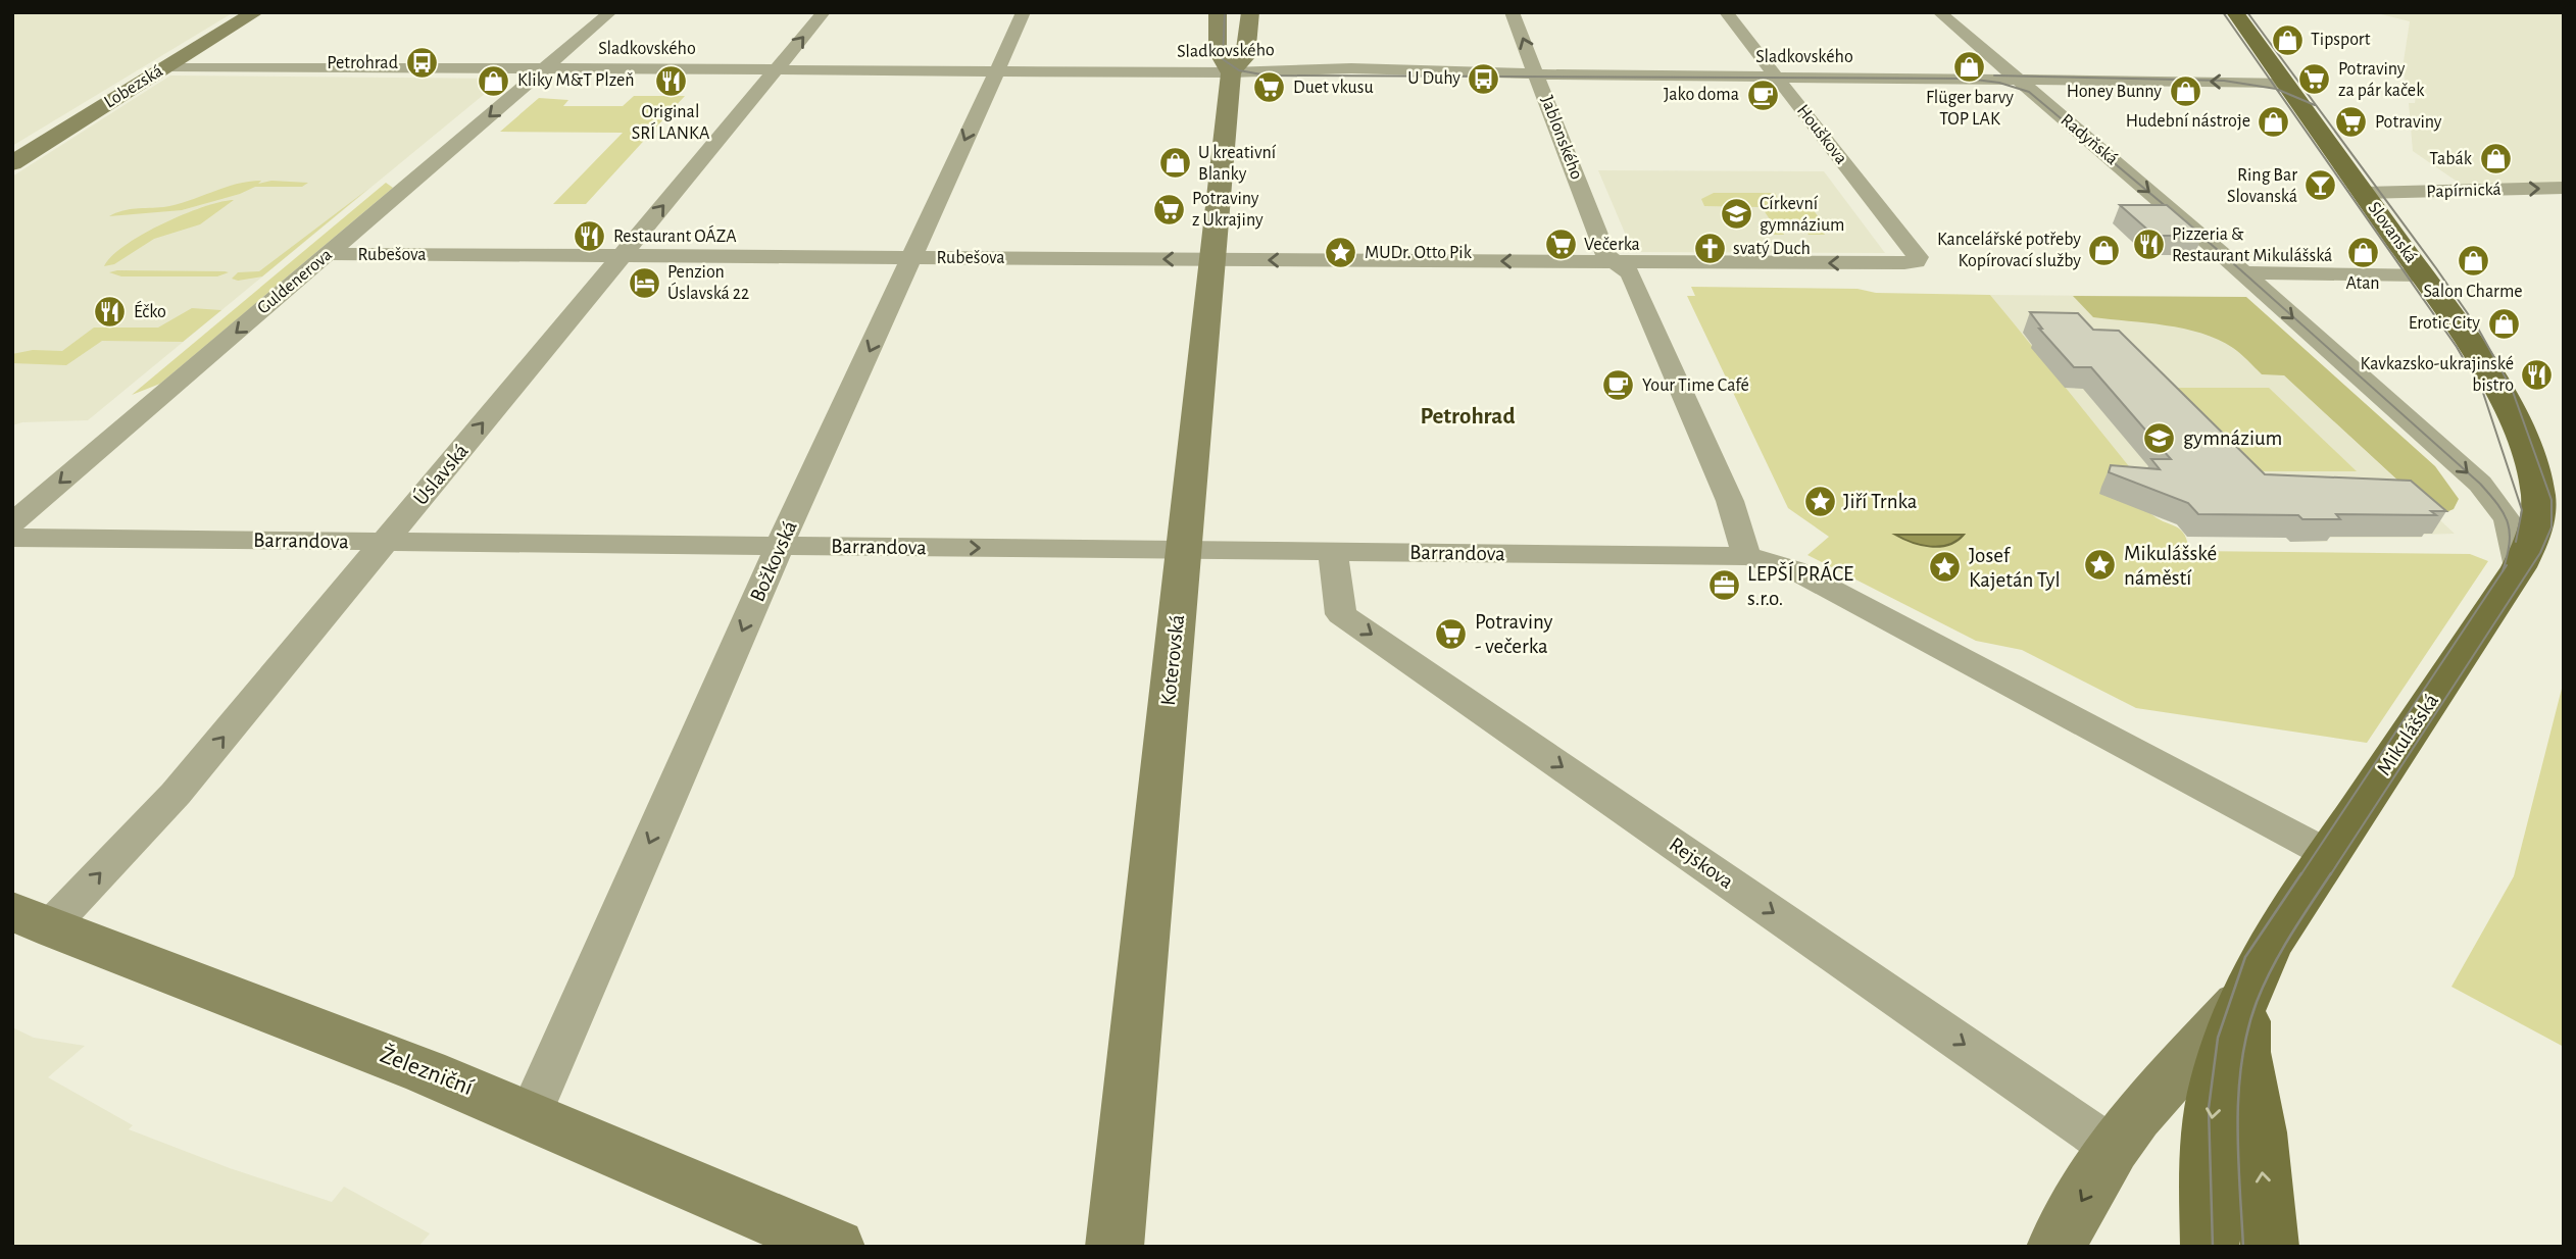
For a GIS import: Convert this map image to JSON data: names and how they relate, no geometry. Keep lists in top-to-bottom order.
{
  "streets": {
    "main road": ["Slovanská", "Mikulášská"],
    "street": [
      "Sladkovského",
      "Lobezská",
      "Houškova",
      "Jablonského",
      "Radyňská",
      "Papírnická",
      "Rubešova",
      "Guldenerova",
      "Úslavská",
      "Barrandova",
      "Božkovská",
      "Koterovská",
      "Rejskova",
      "Železniční"
    ]
  },
  "crossings": [
    ["Sladkovského", "Lobezská"],
    ["Sladkovského", "Houškova"],
    ["Sladkovského", "Jablonského"],
    ["Sladkovského", "Radyňská"],
    ["Sladkovského", "Slovanská"],
    ["Sladkovského", "Guldenerova"],
    ["Sladkovského", "Úslavská"],
    ["Sladkovského", "Božkovská"],
    ["Sladkovského", "Koterovská"],
    ["Houškova", "Jablonského"],
    ["Houškova", "Rubešova"],
    ["Jablonského", "Rubešova"],
    ["Papírnická", "Slovanská"],
    ["Slovanská", "Mikulášská"],
    ["Rubešova", "Guldenerova"],
    ["Rubešova", "Úslavská"],
    ["Rubešova", "Božkovská"],
    ["Rubešova", "Koterovská"],
    ["Úslavská", "Barrandova"],
    ["Úslavská", "Železniční"],
    ["Barrandova", "Božkovská"],
    ["Barrandova", "Koterovská"],
    ["Barrandova", "Rejskova"],
    ["Božkovská", "Železniční"]
  ],
  "one_way": [
    "Radyňská",
    "Papírnická",
    "Rubešova",
    "Guldenerova",
    "Úslavská",
    "Božkovská",
    "Rejskova"
  ],
  "districts": ["Petrohrad"],
  "places": {
    "shop": [
      "Tipsport",
      "Flüger barvy TOP LAK",
      "Kliky M&T Plzeň",
      "Honey Bunny",
      "Hudební nástroje",
      "Tabák",
      "U kreativní Blanky",
      "Kancelářské potřeby Kopírovací služby",
      "Atan",
      "Salon Charme",
      "Erotic City"
    ],
    "bus stop": ["Petrohrad", "U Duhy"],
    "supermarket": [
      "Potraviny za pár kaček",
      "Duet vkusu",
      "Potraviny",
      "Potraviny z Ukrajiny",
      "Večerka",
      "Potraviny - večerka"
    ],
    "restaurant": [
      "Original SRÍ LANKA",
      "Restaurant OÁZA",
      "Pizzeria & Restaurant Mikulášská",
      "Éčko",
      "Kavkazsko-ukrajinské bistro"
    ],
    "cafe": ["Jako doma", "Your Time Café"],
    "bar": ["Ring Bar Slovanská"],
    "school or university": ["Církevní gymnázium", "gymnázium"],
    "church": ["svatý Duch"],
    "place": [
      "MUDr. Otto Pik",
      "Jiří Trnka",
      "Mikulášské náměstí",
      "Josef Kajetán Tyl"
    ],
    "hotel": ["Penzion Úslavská 22"],
    "office": ["LEPŠÍ PRÁCE s.r.o."]
  }
}
